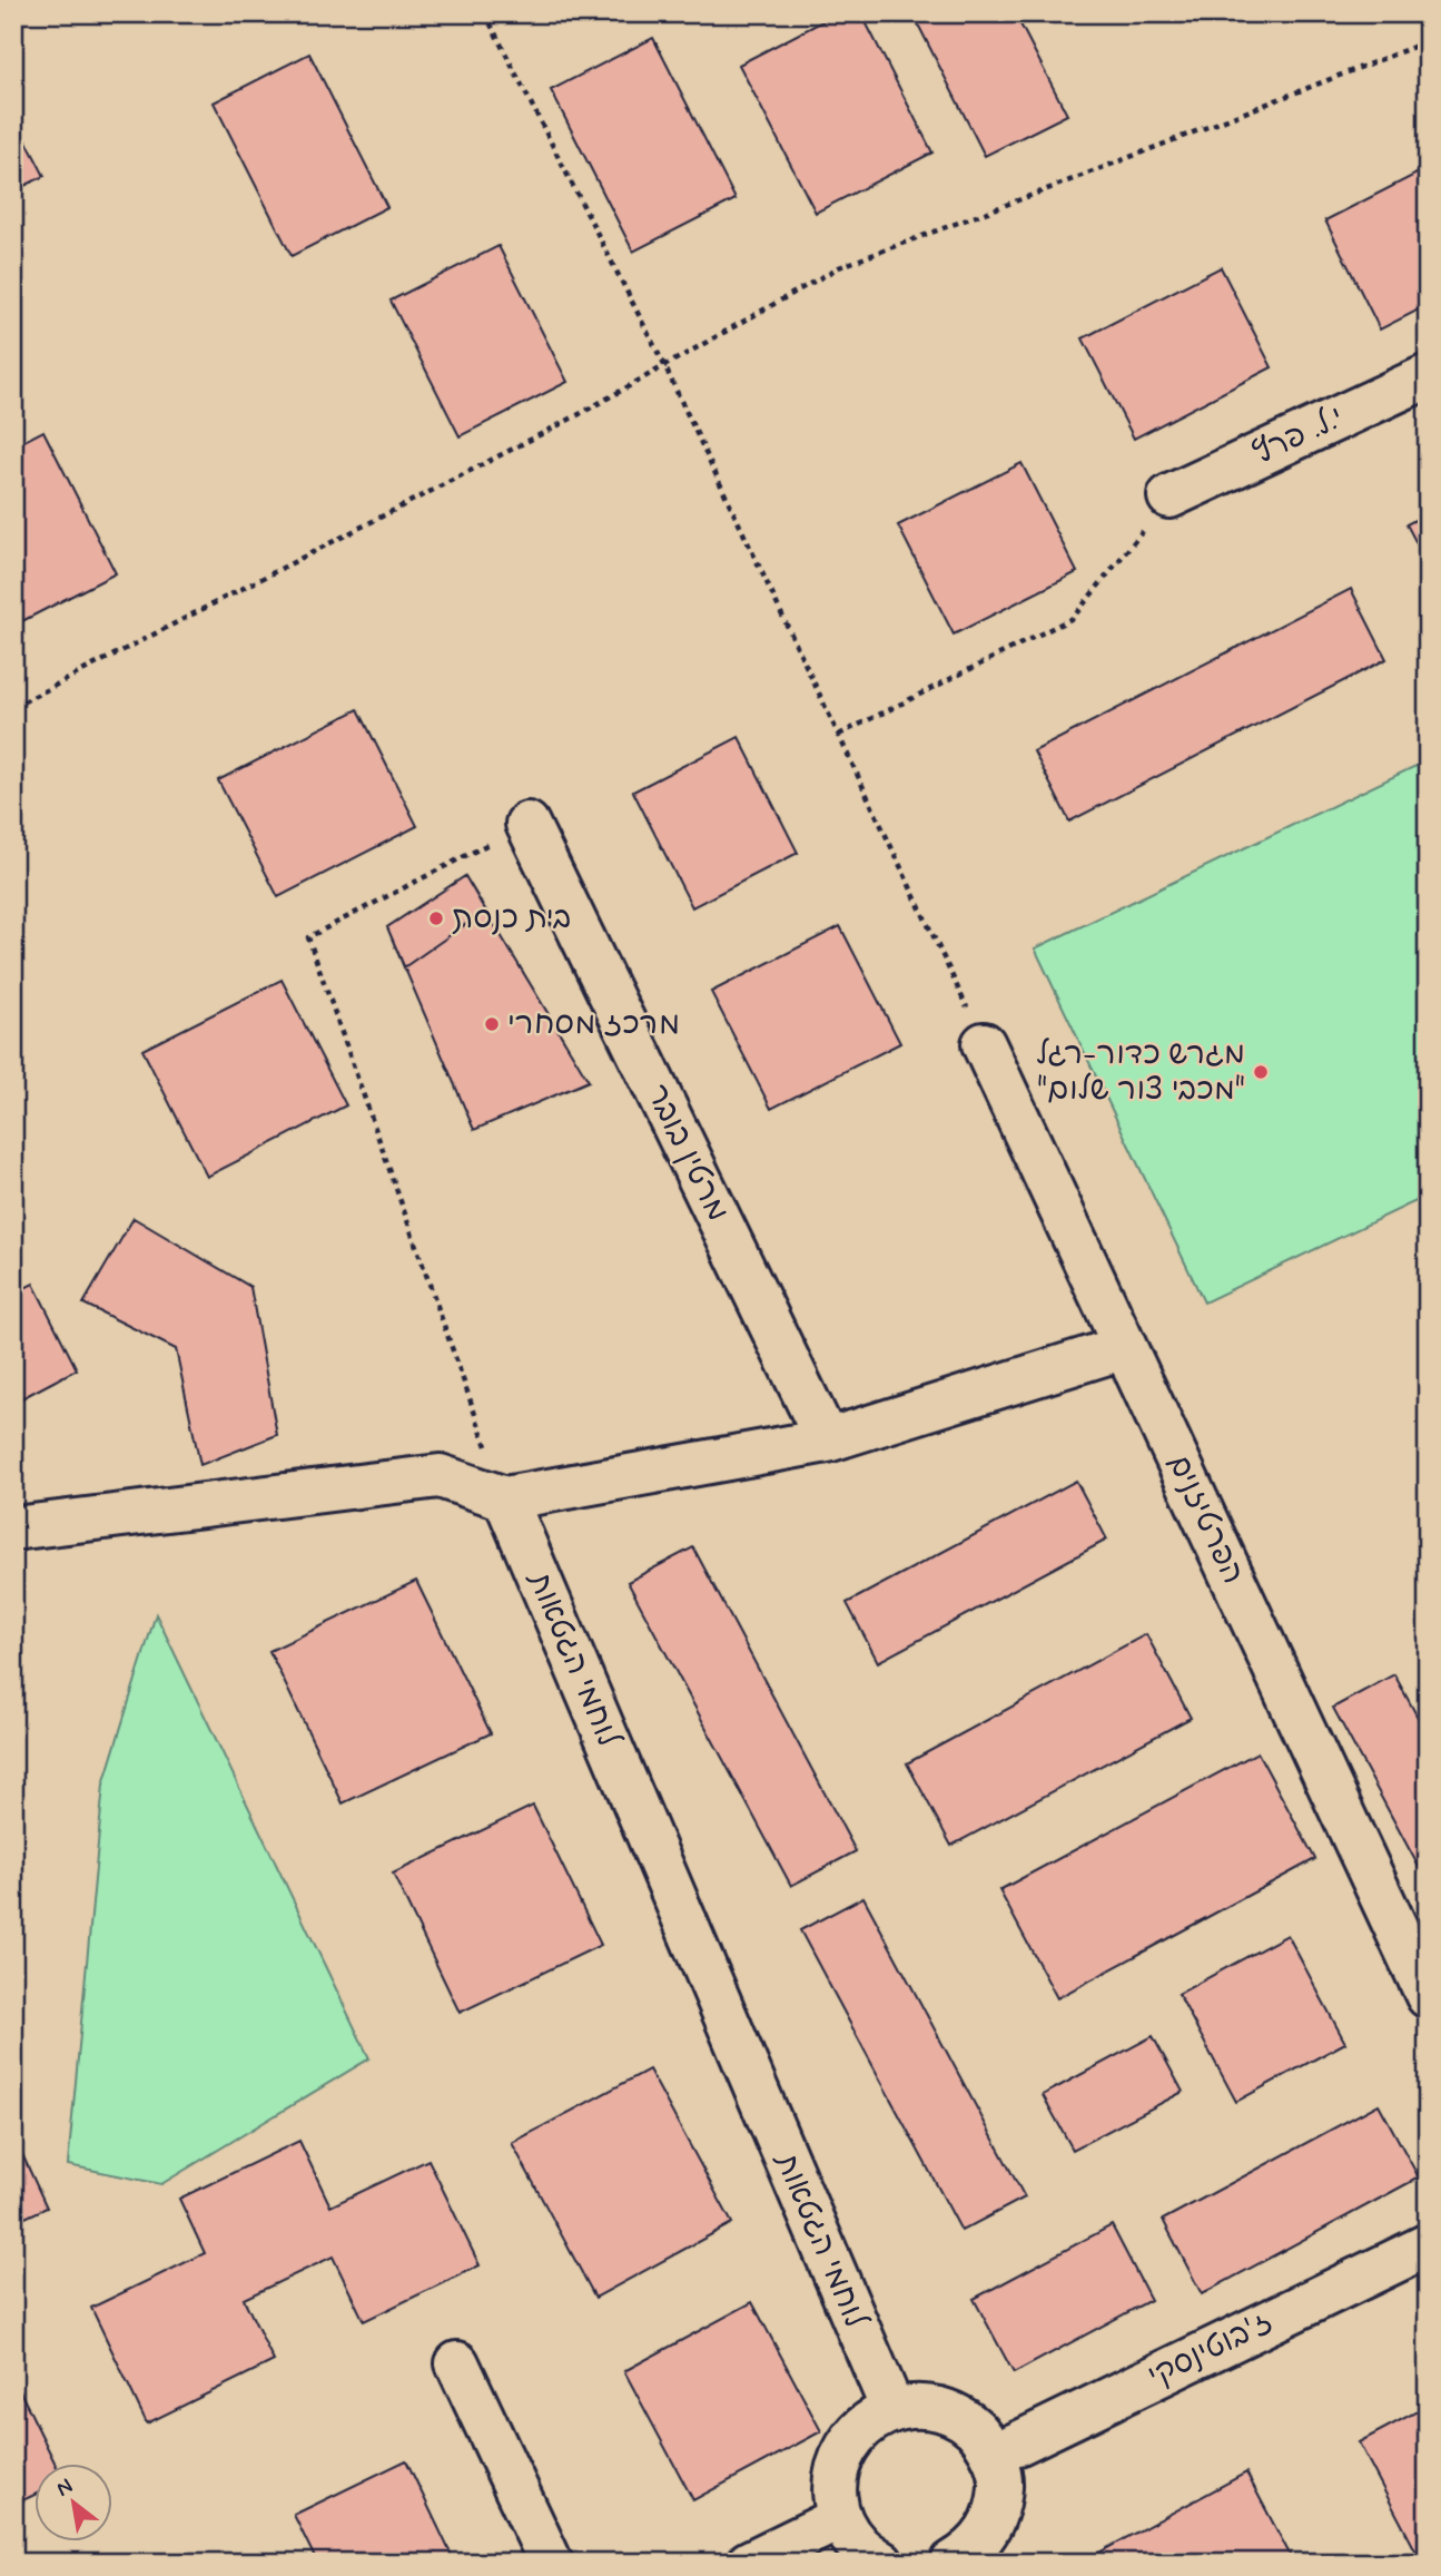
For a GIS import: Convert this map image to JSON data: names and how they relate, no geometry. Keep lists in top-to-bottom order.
{
  "streets": {
    "street": [
      "י.ל. פרץ",
      "מרטין בובר",
      "הפרטיזנים",
      "לוחמי הגטאות",
      "ז'בוטינסקי"
    ]
  },
  "places": ["בית כנסת", "מרכז מסחרי", "מגרש כדור-רגל \"מכבי צור שלום\""],
  "north": "top left"
}
